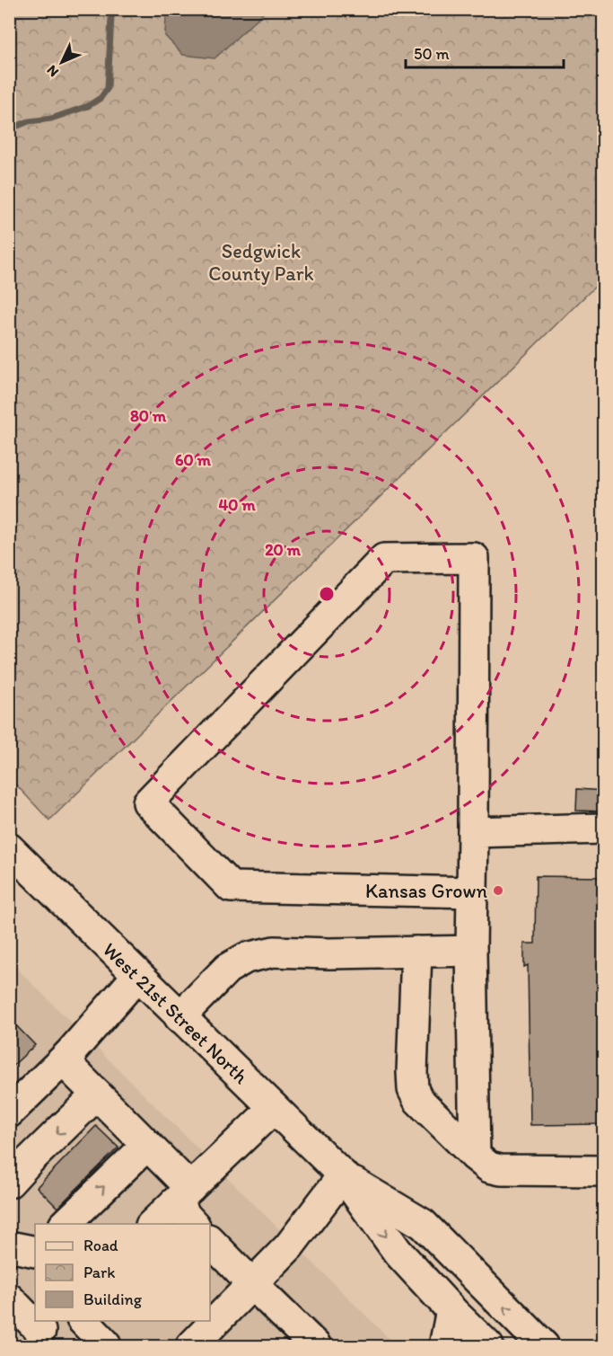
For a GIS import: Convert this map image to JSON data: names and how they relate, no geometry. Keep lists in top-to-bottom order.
{
  "streets": {
    "main road": ["West 21st Street North"]
  },
  "parks": ["Sedgwick County Park"],
  "places": ["Kansas Grown"],
  "legend": ["Road", "Park", "Building"],
  "scale_bar": "50 m",
  "north": "bottom left",
  "rings": [
    "80 m",
    "60 m",
    "40 m",
    "20 m"
  ]
}
